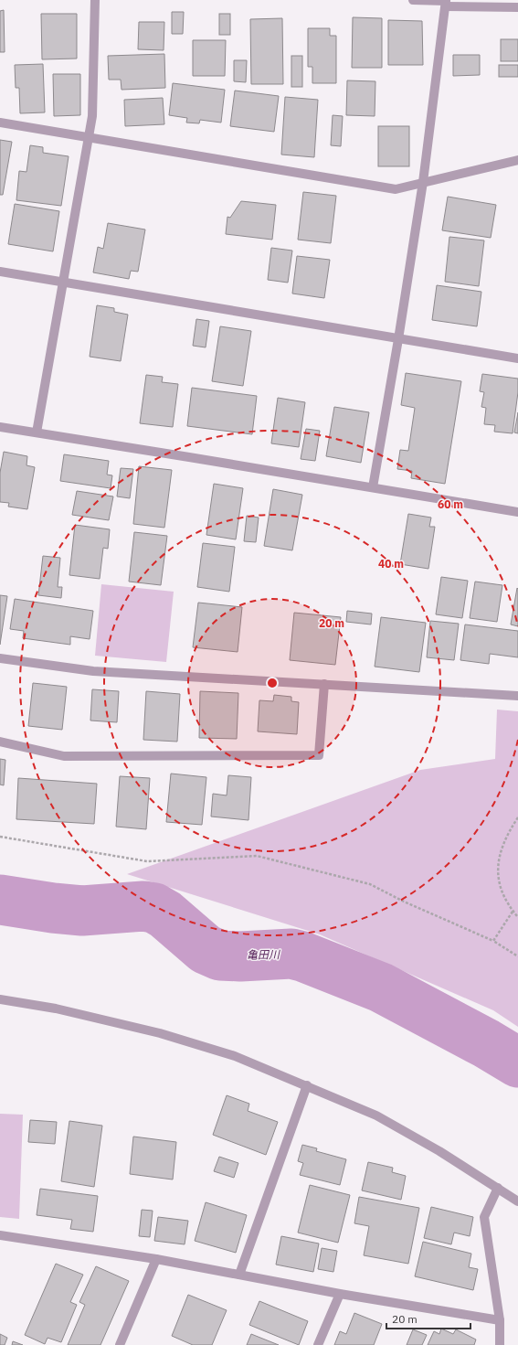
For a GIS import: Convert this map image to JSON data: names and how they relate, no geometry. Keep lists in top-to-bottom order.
{
  "water": ["亀田川"],
  "scale_bar": "20 m",
  "rings": ["60 m", "40 m", "20 m"]
}
